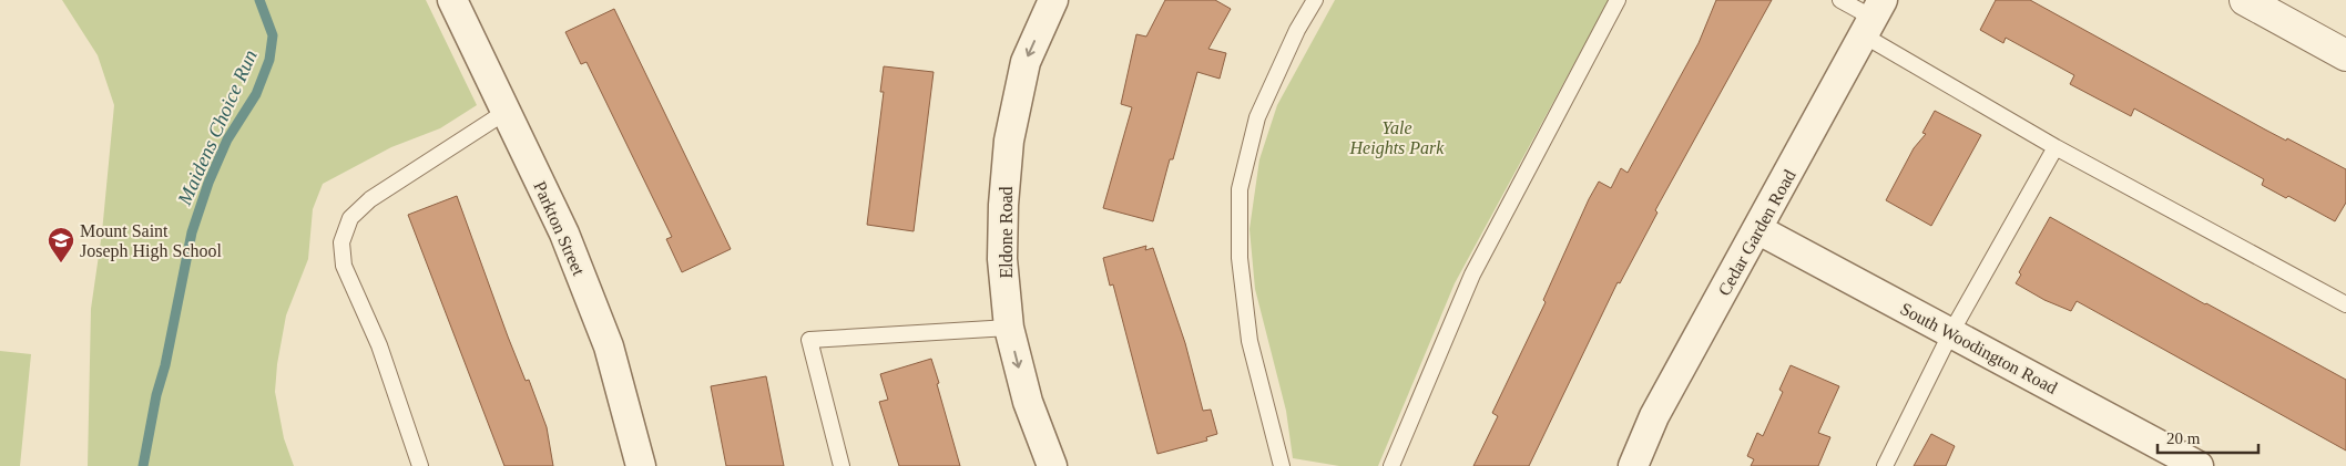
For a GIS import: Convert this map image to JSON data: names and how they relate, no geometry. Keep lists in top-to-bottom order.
{
  "streets": {
    "street": [
      "Parkton Street",
      "Eldone Road",
      "Cedar Garden Road",
      "South Woodington Road"
    ]
  },
  "crossings": [
    ["Cedar Garden Road", "South Woodington Road"]
  ],
  "one_way": ["Eldone Road"],
  "water": ["Maidens Choice Run"],
  "parks": ["Yale Heights Park"],
  "places": {
    "school or university": ["Mount Saint Joseph High School"]
  },
  "scale_bar": "20 m"
}
